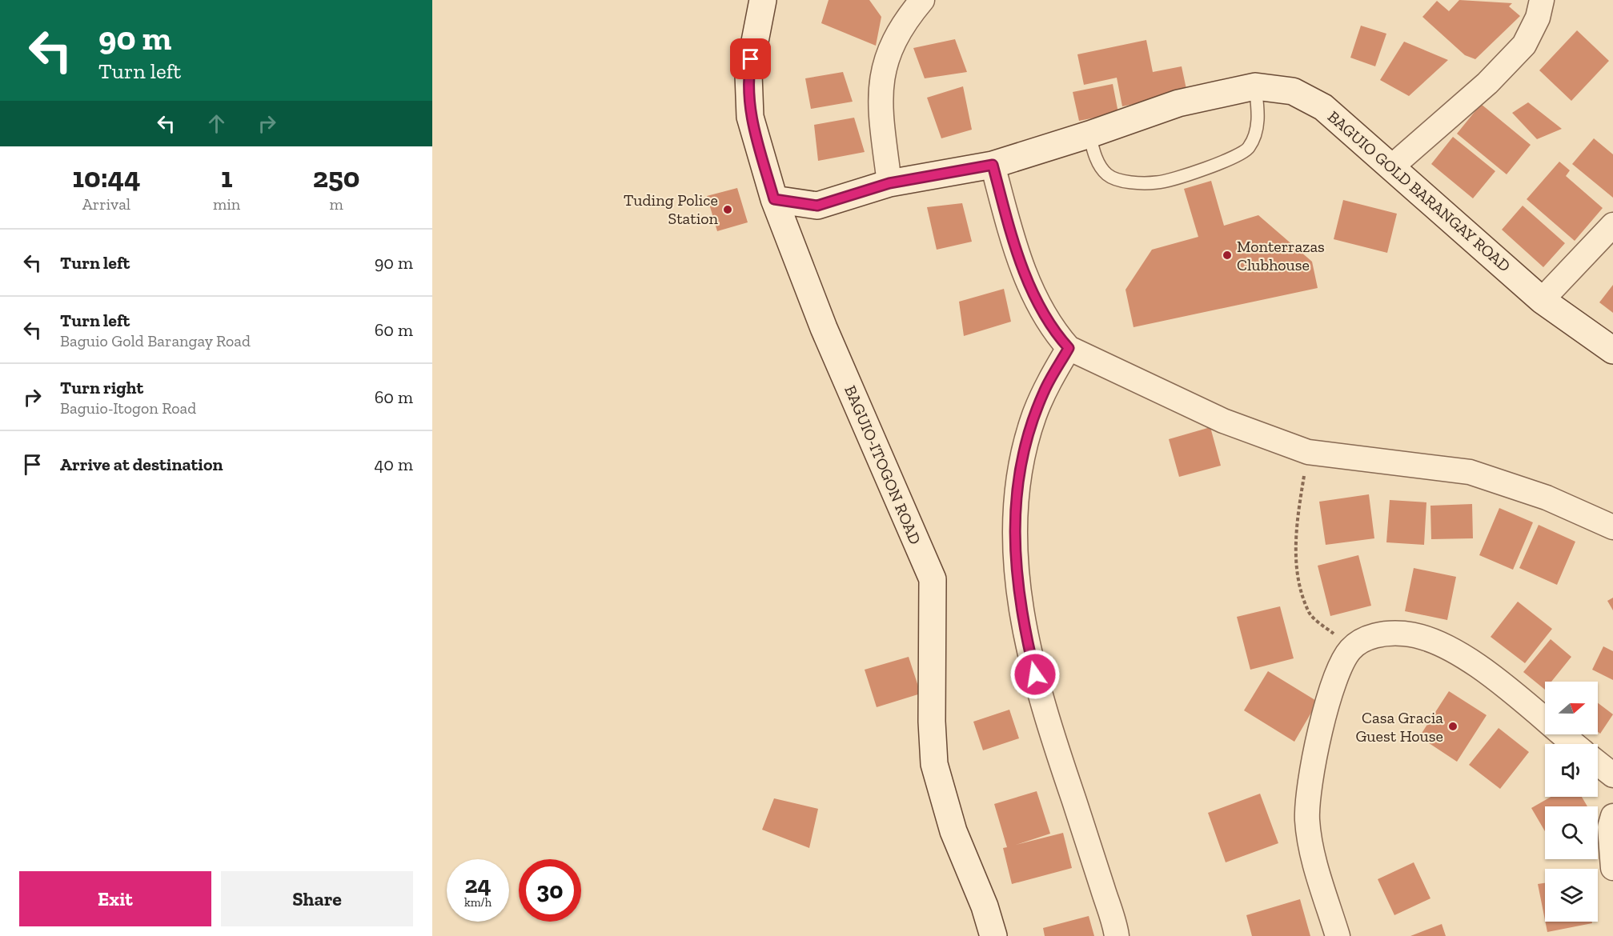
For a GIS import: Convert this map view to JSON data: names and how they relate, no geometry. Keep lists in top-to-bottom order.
{
  "streets": {
    "street": ["BAGUIO GOLD BARANGAY ROAD", "BAGUIO-ITOGON ROAD"]
  },
  "crossings": [
    ["BAGUIO GOLD BARANGAY ROAD", "BAGUIO-ITOGON ROAD"]
  ],
  "places": ["Tuding Police Station", "Monterrazas Clubhouse", "Casa Gracia Guest House"],
  "north": "right",
  "page": {
    "turn": ["90 m", "Turn left"],
    "eta": [
      "10:44",
      "Arrival",
      "1",
      "min",
      "250",
      "m"
    ],
    "list": [
      {
        "name": "Turn left",
        "value": "90 m"
      },
      {
        "name": "Turn left",
        "note": "Baguio Gold Barangay Road",
        "value": "60 m"
      },
      {
        "name": "Turn right",
        "note": "Baguio-Itogon Road",
        "value": "60 m"
      },
      {
        "name": "Arrive at destination",
        "value": "40 m"
      }
    ],
    "speed": "24 km/h",
    "limit": "30",
    "buttons": ["Exit", "Share"]
  }
}
